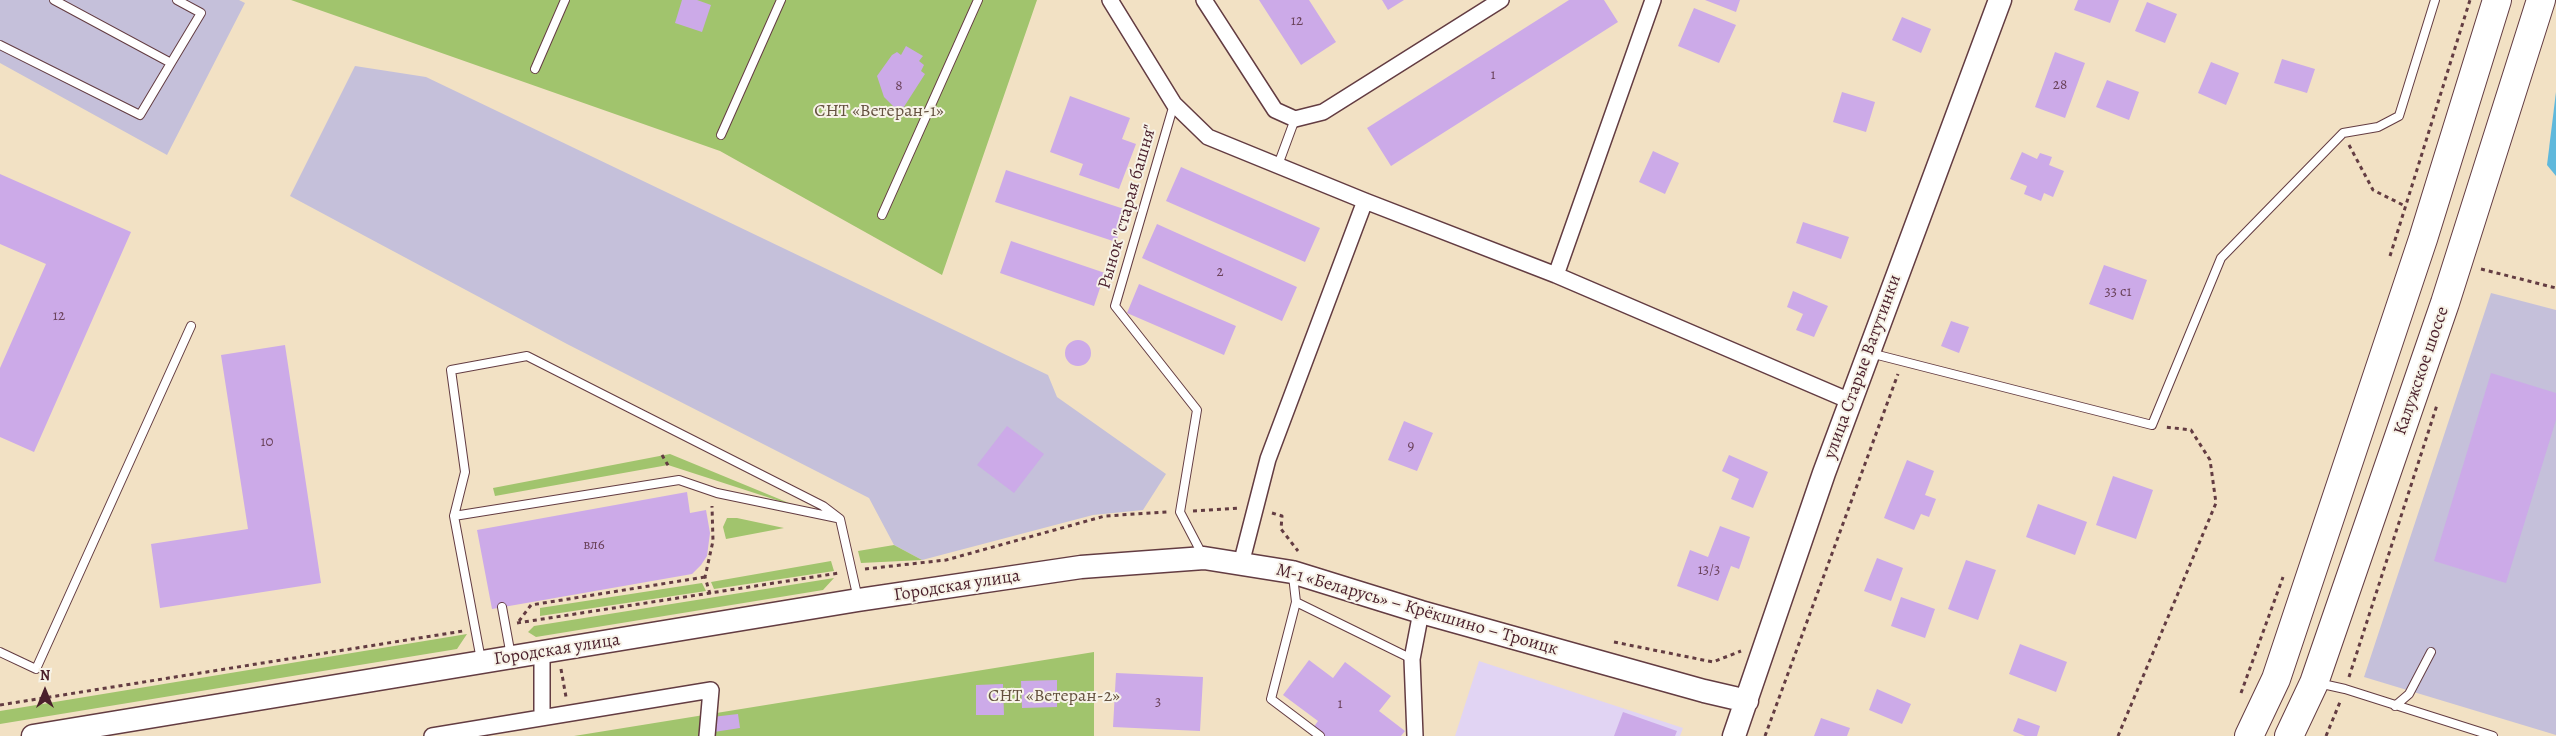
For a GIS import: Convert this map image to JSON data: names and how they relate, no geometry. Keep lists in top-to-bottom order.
{
  "streets": {
    "highway": ["Калужское шоссе"],
    "main road": ["улица Старые Ватутинки", "Городская улица", "М-1 «Беларусь» – Крёкшино – Троицк"],
    "lane": ["Рынок \"старая башня\""]
  },
  "crossings": [
    ["улица Старые Ватутинки", "М-1 «Беларусь» – Крёкшино – Троицк"],
    ["Городская улица", "М-1 «Беларусь» – Крёкшино – Троицк"]
  ],
  "parks": ["СНТ «Ветеран-1»", "СНТ «Ветеран-2»"],
  "house_numbers": [
    "12",
    "1",
    "28",
    "8",
    "2",
    "33 с1",
    "12",
    "10",
    "9",
    "вл6",
    "13/3",
    "3",
    "1"
  ],
  "north": "top"
}
